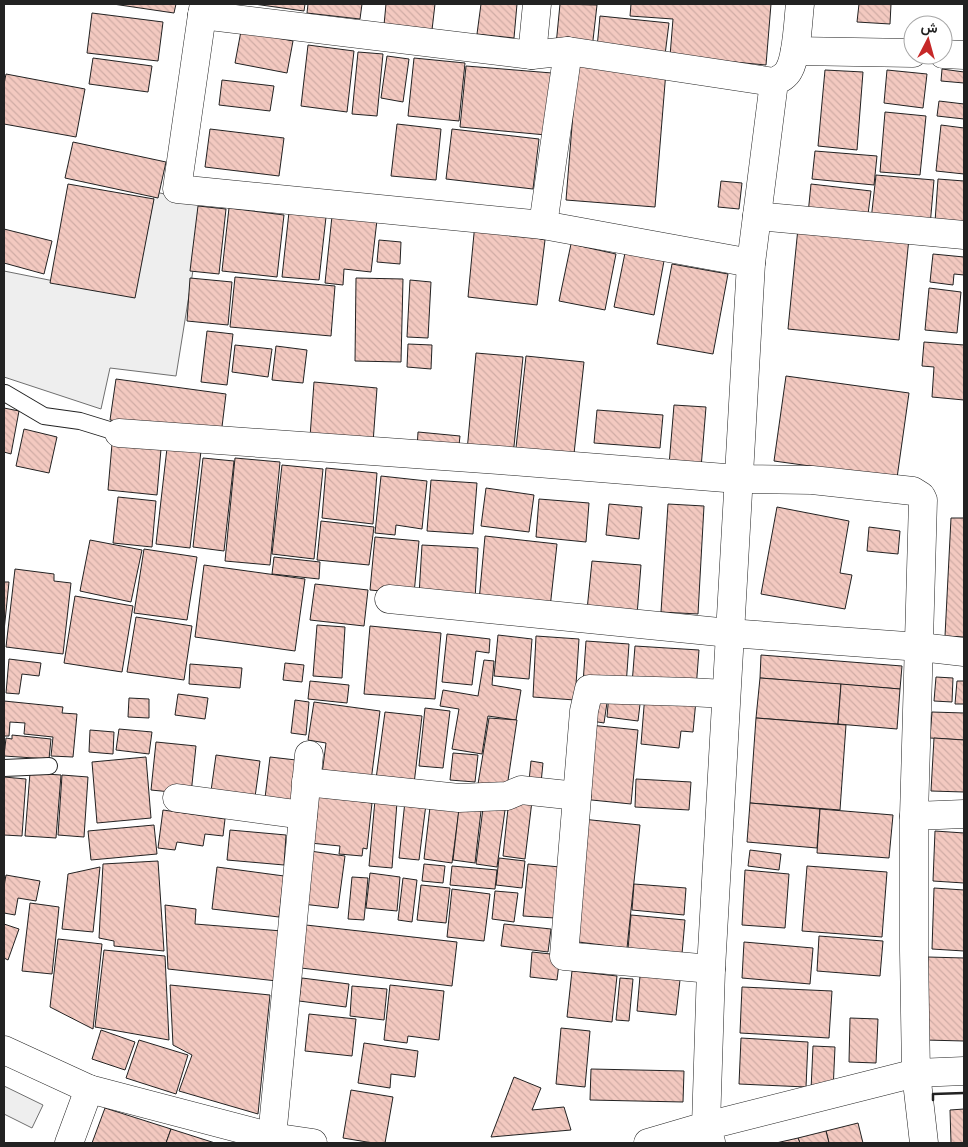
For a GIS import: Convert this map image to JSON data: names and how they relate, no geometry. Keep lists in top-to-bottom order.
{
  "north": "top"
}
